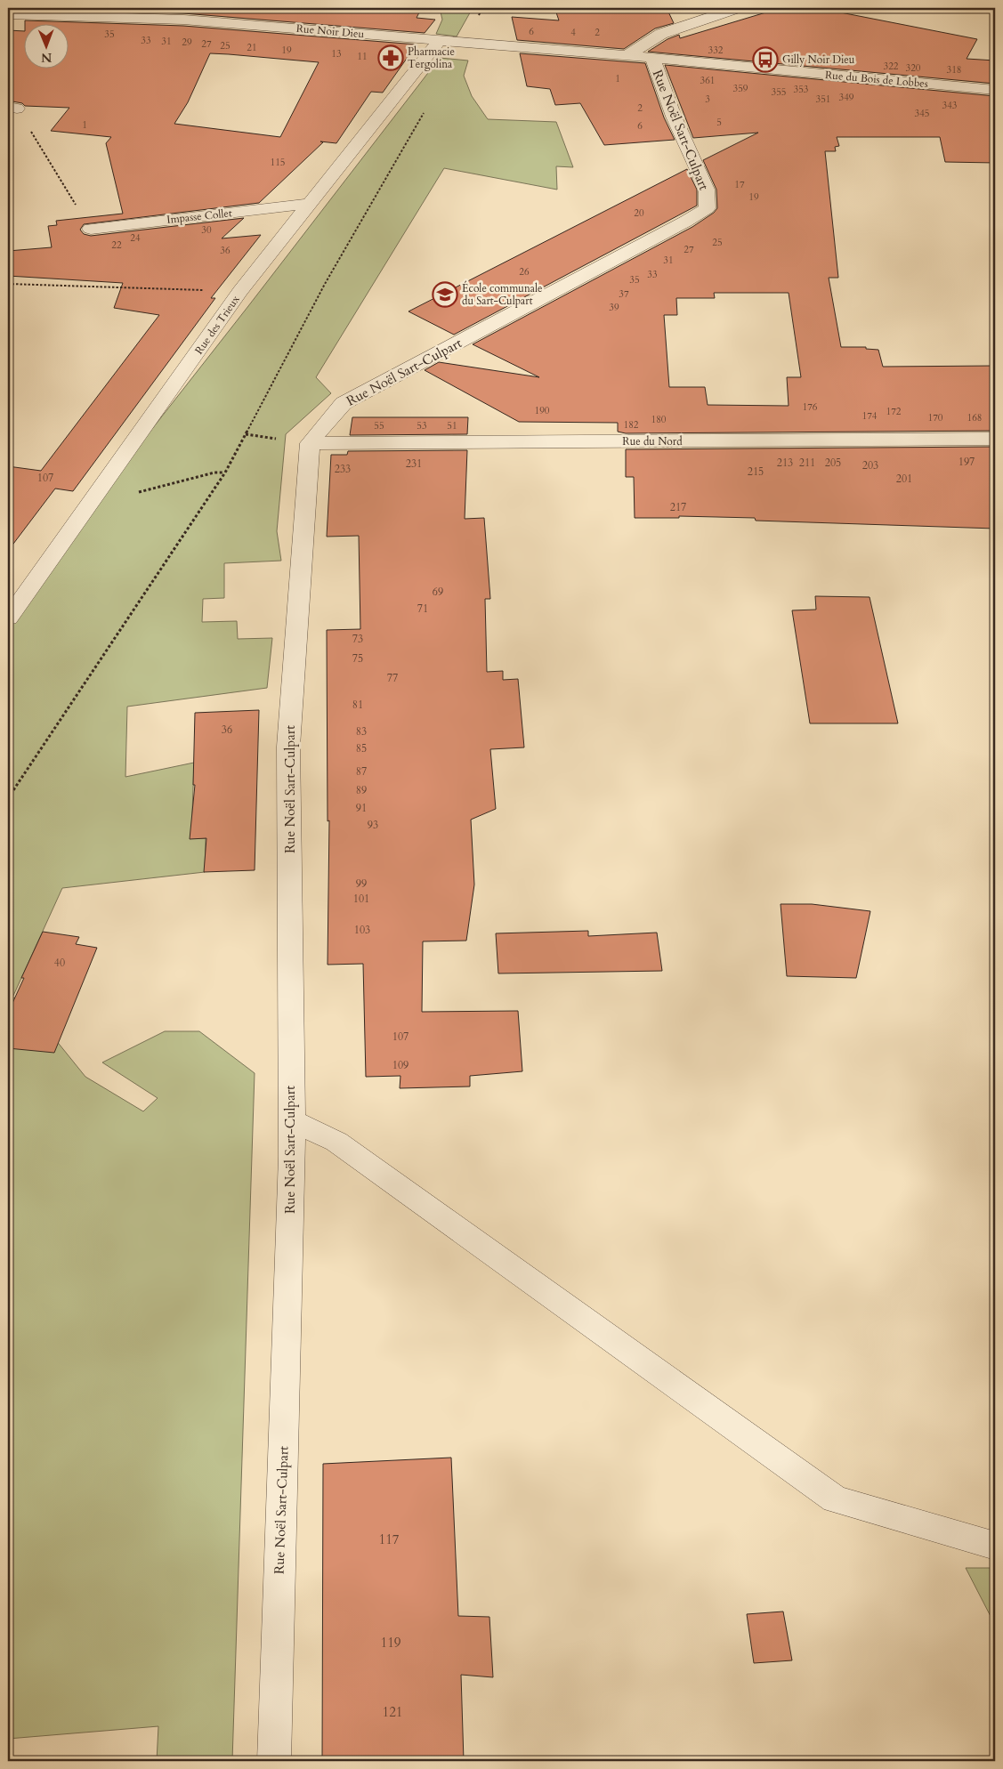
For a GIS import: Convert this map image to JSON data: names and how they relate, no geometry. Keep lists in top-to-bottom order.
{
  "streets": {
    "street": [
      "Rue Noir Dieu",
      "Rue du Bois de Lobbes",
      "Rue Noël Sart-Culpart",
      "Impasse Collet",
      "Rue des Trieux",
      "Rue du Nord"
    ]
  },
  "crossings": [
    ["Rue Noir Dieu", "Rue du Bois de Lobbes"],
    ["Rue Noir Dieu", "Rue Noël Sart-Culpart"],
    ["Rue Noir Dieu", "Rue des Trieux"],
    ["Rue du Bois de Lobbes", "Rue Noël Sart-Culpart"],
    ["Rue Noël Sart-Culpart", "Rue du Nord"],
    ["Impasse Collet", "Rue des Trieux"]
  ],
  "places": {
    "pharmacy": ["Pharmacie Tergolina"],
    "bus stop": ["Gilly Noir Dieu"],
    "school or university": ["École communale du Sart-Culpart"]
  },
  "house_numbers": [
    "6",
    "4",
    "2",
    "35",
    "33",
    "31",
    "29",
    "27",
    "25",
    "21",
    "19",
    "332",
    "13",
    "11",
    "322",
    "320",
    "318",
    "1",
    "361",
    "359",
    "353",
    "355",
    "349",
    "3",
    "351",
    "343",
    "2",
    "345",
    "5",
    "1",
    "6",
    "115",
    "17",
    "19",
    "20",
    "30",
    "24",
    "25",
    "22",
    "27",
    "36",
    "31",
    "26",
    "33",
    "35",
    "37",
    "39",
    "176",
    "190",
    "172",
    "174",
    "170",
    "168",
    "180",
    "182",
    "55",
    "53",
    "51",
    "197",
    "213",
    "211",
    "205",
    "231",
    "203",
    "233",
    "215",
    "107",
    "201",
    "217",
    "69",
    "71",
    "73",
    "75",
    "77",
    "81",
    "36",
    "83",
    "85",
    "87",
    "89",
    "91",
    "93",
    "99",
    "101",
    "103",
    "40",
    "107",
    "109",
    "117",
    "119",
    "121"
  ],
  "north": "bottom"
}
